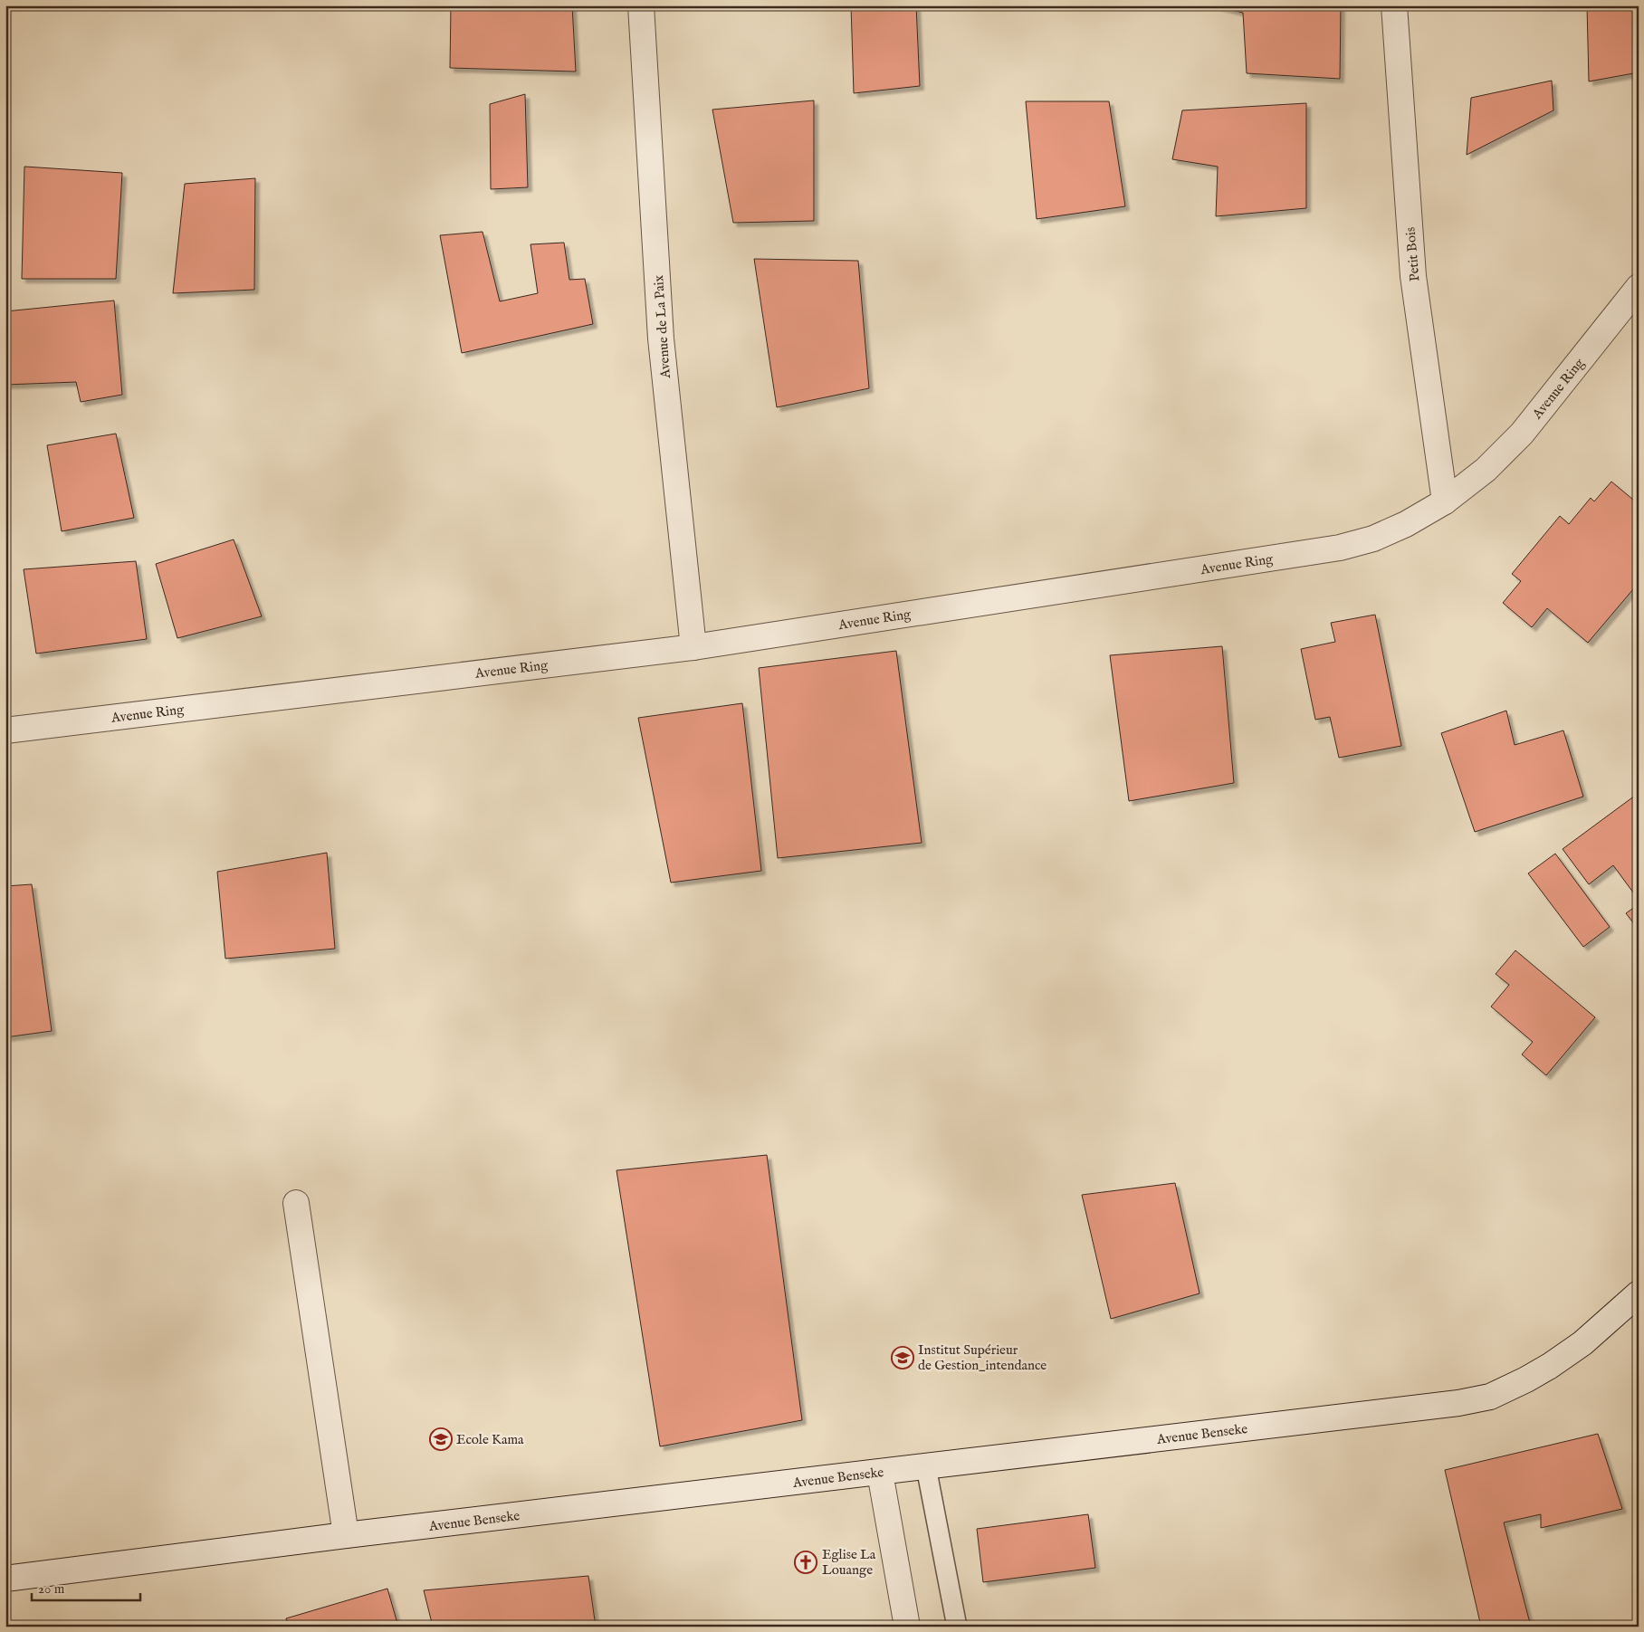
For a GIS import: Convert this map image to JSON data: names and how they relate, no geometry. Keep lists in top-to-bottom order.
{
  "streets": {
    "street": [
      "Petit Bois",
      "Avenue de La Paix",
      "Avenue Ring",
      "Avenue Benseke"
    ]
  },
  "crossings": [
    ["Petit Bois", "Avenue Ring"],
    ["Avenue de La Paix", "Avenue Ring"]
  ],
  "places": {
    "school or university": ["Institut Supérieur de Gestion_intendance", "Ecole Kama"],
    "church": ["Eglise La Louange"]
  },
  "scale_bar": "20 m"
}
